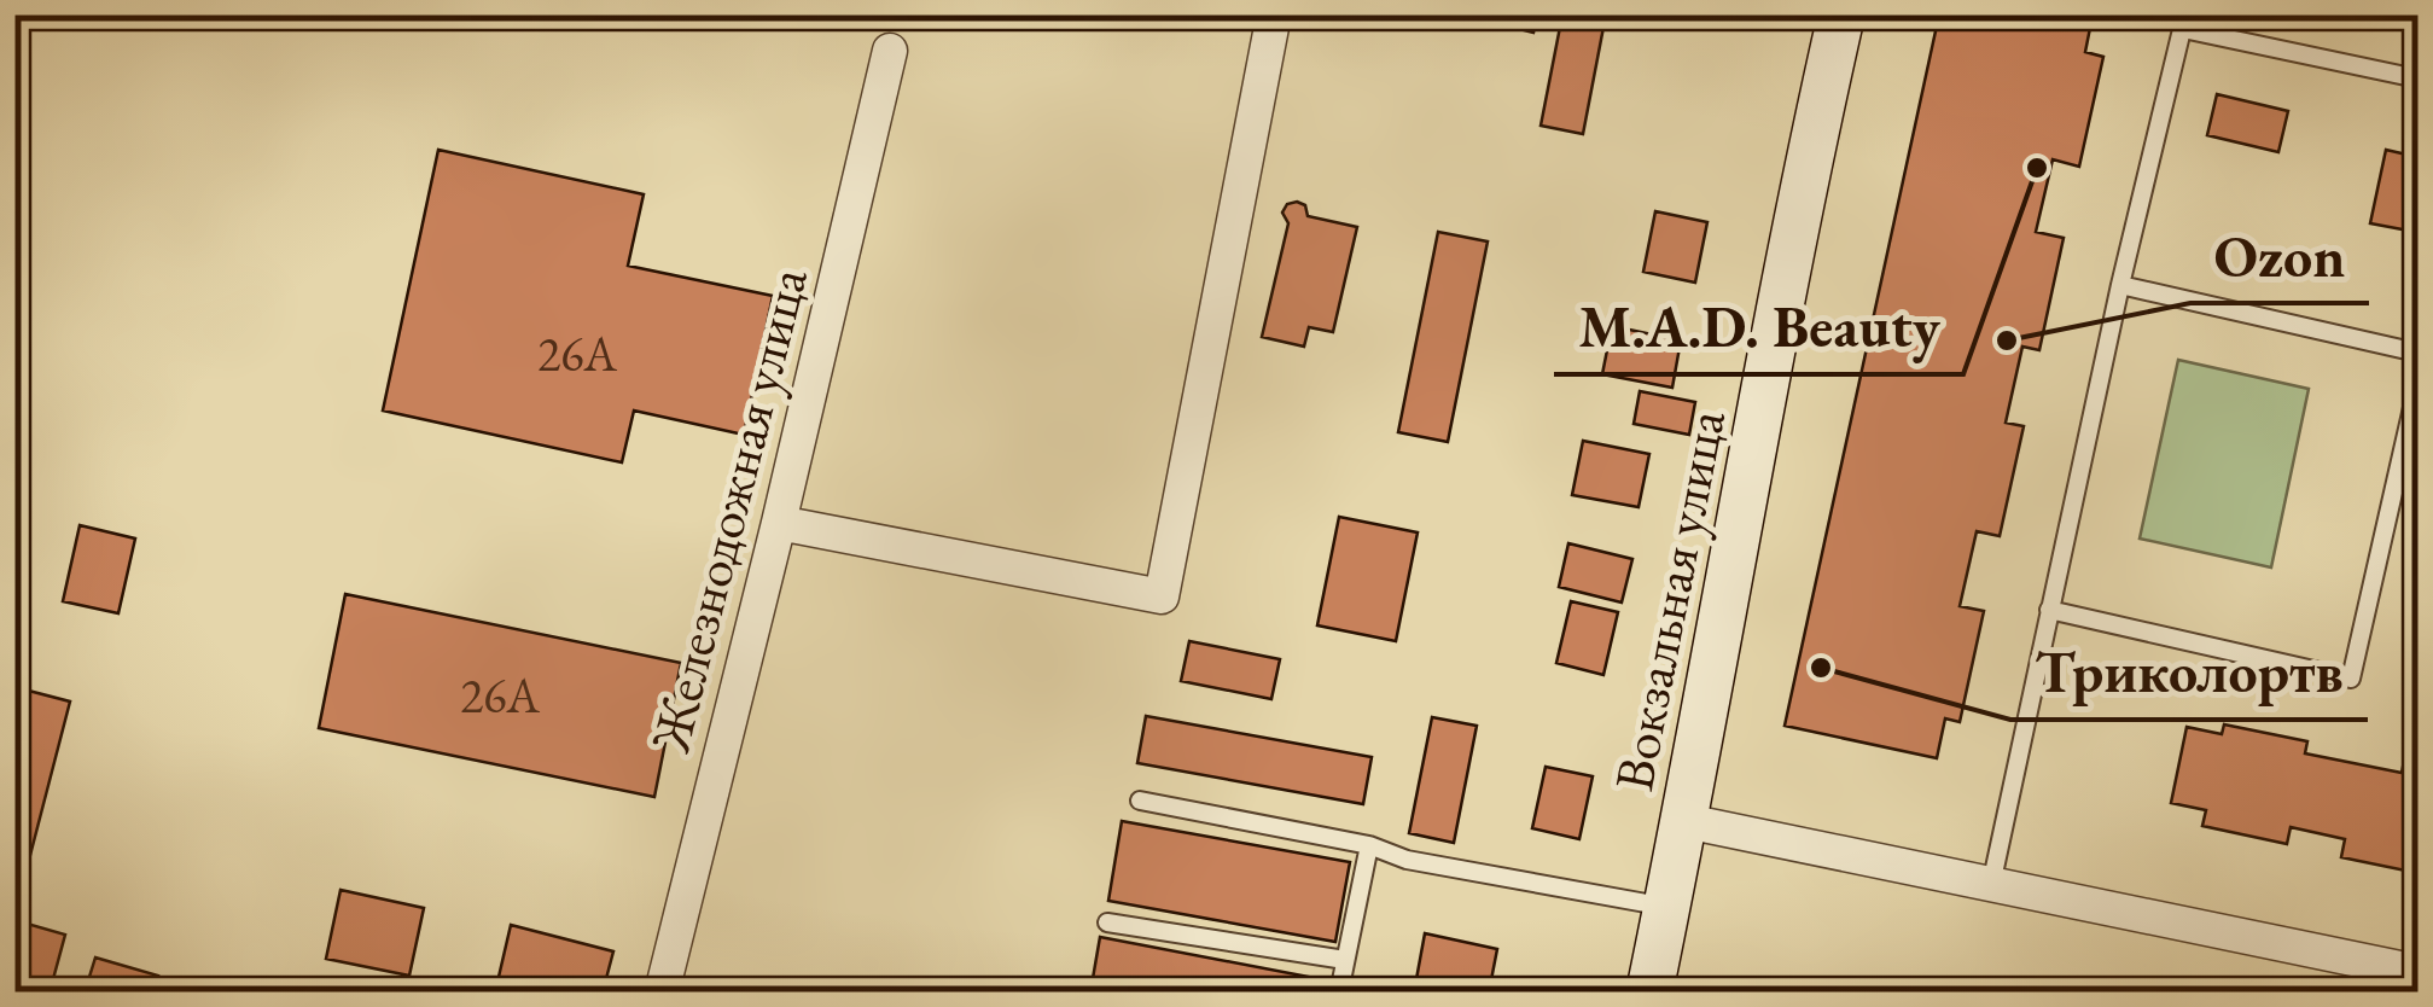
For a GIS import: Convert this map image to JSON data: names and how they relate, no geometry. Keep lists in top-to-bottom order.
{
  "streets": {
    "main road": ["Вокзальная улица"],
    "street": ["Железнодожная улица"]
  },
  "places": ["M.A.D. Beauty", "Ozon", "Триколортв"],
  "house_numbers": ["26А", "26А"]
}
